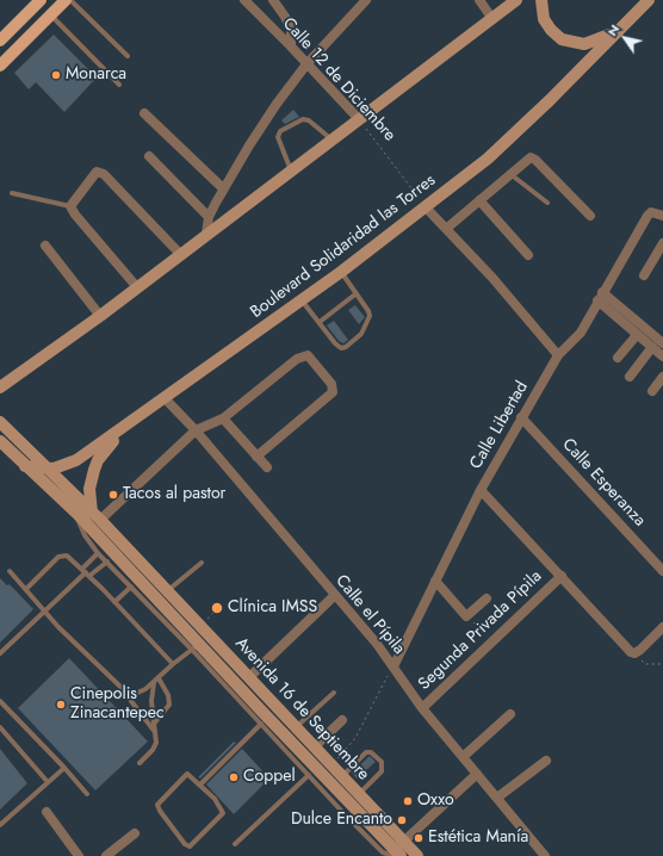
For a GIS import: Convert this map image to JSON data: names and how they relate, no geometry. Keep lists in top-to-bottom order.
{
  "streets": {
    "main road": ["Boulevard Solidaridad las Torres", "Avenida 16 de Septiembre"],
    "street": [
      "Calle 12 de Diciembre",
      "Calle Libertad",
      "Calle Esperanza",
      "Calle el Pípila",
      "Segunda Privada Pípila"
    ]
  },
  "crossings": [
    ["Calle 12 de Diciembre", "Boulevard Solidaridad las Torres"],
    ["Boulevard Solidaridad las Torres", "Calle el Pípila"],
    ["Boulevard Solidaridad las Torres", "Avenida 16 de Septiembre"],
    ["Calle Libertad", "Calle Esperanza"],
    ["Calle Libertad", "Calle el Pípila"],
    ["Calle el Pípila", "Segunda Privada Pípila"]
  ],
  "places": [
    "Monarca",
    "Tacos al pastor",
    "Clínica IMSS",
    "Cinepolis Zinacantepec",
    "Coppel",
    "Oxxo",
    "Dulce Encanto",
    "Estética Manía"
  ],
  "north": "top left"
}
